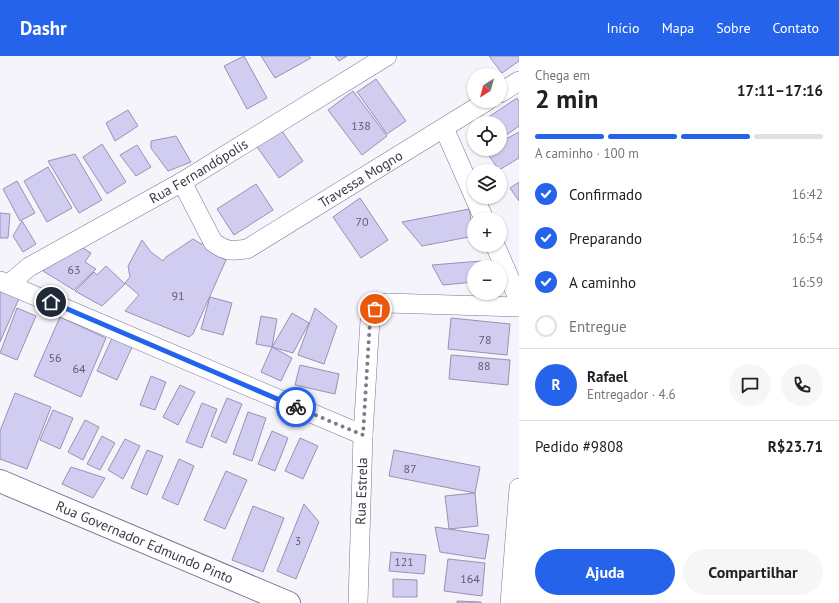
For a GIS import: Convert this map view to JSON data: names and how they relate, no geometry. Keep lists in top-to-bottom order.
{
  "streets": {
    "street": [
      "Rua Fernandópolis",
      "Travessa Mogno",
      "Rua Estrela",
      "Rua Governador Edmundo Pinto"
    ]
  },
  "crossings": [
    ["Rua Fernandópolis", "Travessa Mogno"]
  ],
  "house_numbers": [
    "138",
    "70",
    "63",
    "91",
    "78",
    "56",
    "88",
    "64",
    "87",
    "3",
    "121",
    "164"
  ],
  "north": "bottom left",
  "page": {
    "header": "Dashr",
    "nav": [
      "Início",
      "Mapa",
      "Sobre",
      "Contato"
    ],
    "heading": ["2 min", "Chega em", "17:11–17:16"],
    "panel": [
      "Rafael",
      "Entregador · 4.6",
      "Pedido #9808",
      "R$23.71"
    ],
    "map_buttons": ["+", "−"],
    "bar": "A caminho · 100 m",
    "list": [
      ["Confirmado", "16:42"],
      ["Preparando", "16:54"],
      ["A caminho", "16:59"],
      "Entregue"
    ],
    "round": "R",
    "buttons": ["Ajuda", "Compartilhar"]
  }
}
